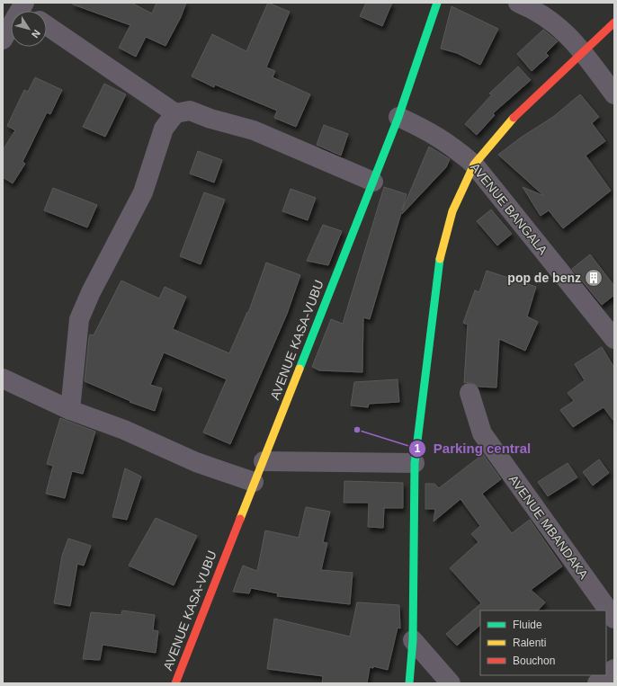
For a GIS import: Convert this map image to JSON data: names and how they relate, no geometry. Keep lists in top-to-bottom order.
{
  "streets": {
    "main road": ["AVENUE KASA-VUBU"],
    "street": ["AVENUE BANGALA", "AVENUE MBANDAKA"]
  },
  "crossings": [
    ["AVENUE BANGALA", "AVENUE KASA-VUBU"]
  ],
  "places": {
    "building": ["pop de benz"],
    "other": ["Parking central"]
  },
  "legend": ["Fluide", "Ralenti", "Bouchon"],
  "north": "bottom right"
}
